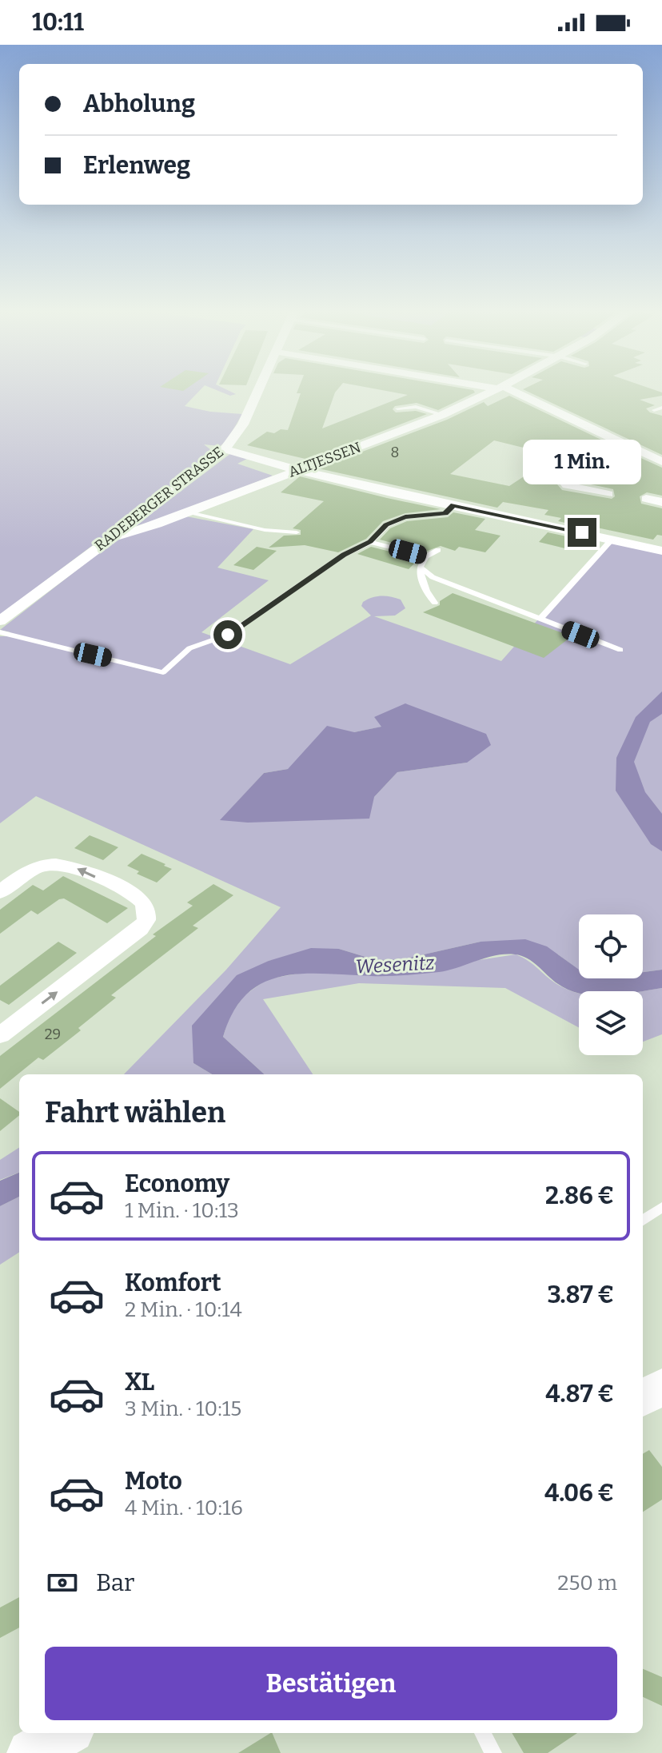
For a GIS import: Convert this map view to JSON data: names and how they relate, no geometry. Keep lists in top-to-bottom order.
{
  "streets": {
    "street": ["ALTJESSEN", "RADEBERGER STRASSE"]
  },
  "crossings": [
    ["ALTJESSEN", "RADEBERGER STRASSE"]
  ],
  "water": ["Wesenitz"],
  "house_numbers": ["8", "29"],
  "page": {
    "status": "10:11",
    "banner": ["Abholung", "Erlenweg"],
    "bubble": "1 Min.",
    "heading": "Fahrt wählen",
    "list": [
      {
        "name": "Economy",
        "note": "1 Min. · 10:13",
        "value": "2.86 €"
      },
      {
        "name": "Komfort",
        "note": "2 Min. · 10:14",
        "value": "3.87 €"
      },
      {
        "name": "XL",
        "note": "3 Min. · 10:15",
        "value": "4.87 €"
      },
      {
        "name": "Moto",
        "note": "4 Min. · 10:16",
        "value": "4.06 €"
      }
    ],
    "pay": ["Bar", "250 m"],
    "buttons": "Bestätigen"
  }
}
